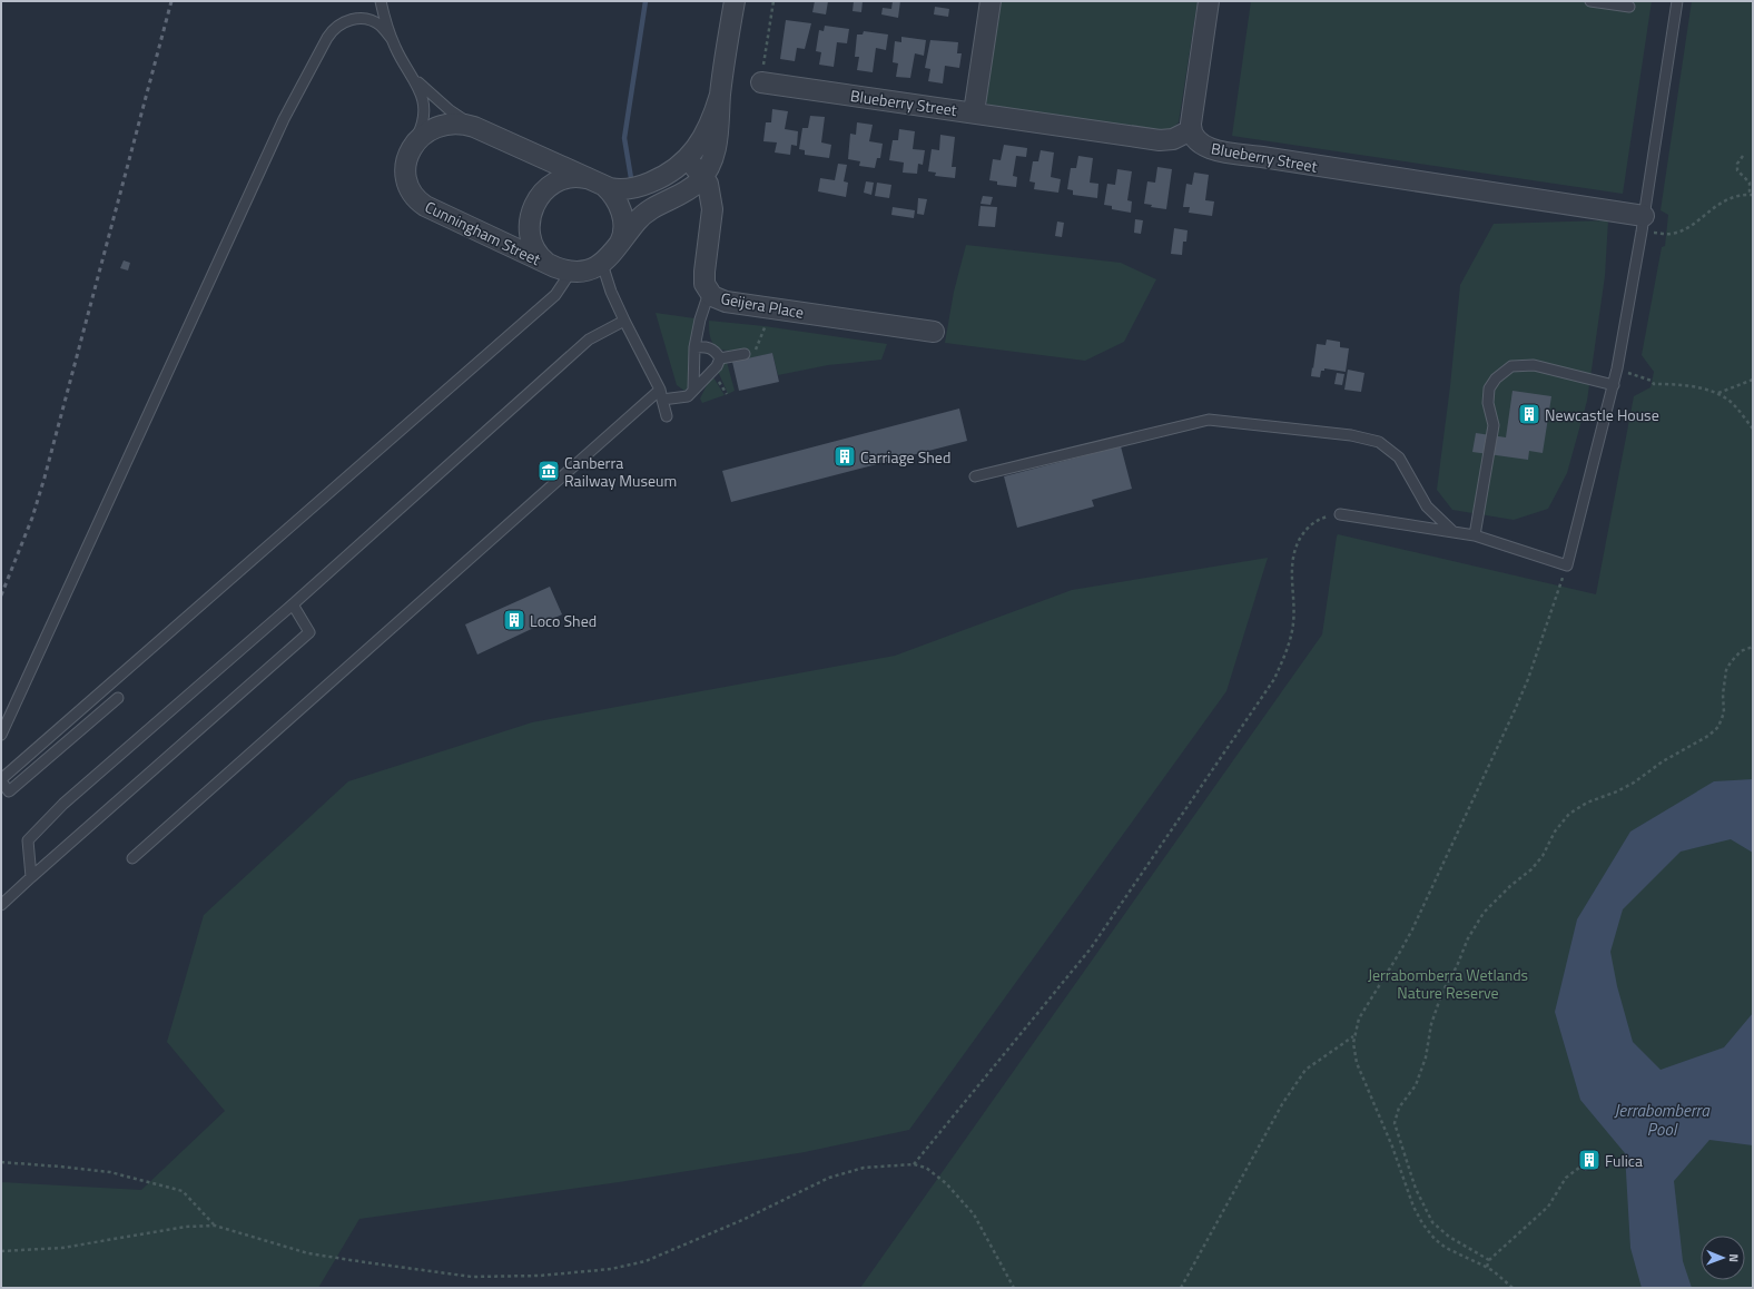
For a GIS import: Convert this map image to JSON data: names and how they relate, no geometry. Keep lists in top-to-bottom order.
{
  "streets": {
    "street": ["Blueberry Street", "Cunningham Street", "Geijera Place"]
  },
  "crossings": [
    ["Cunningham Street", "Geijera Place"]
  ],
  "water": ["Jerrabomberra Pool"],
  "parks": ["Jerrabomberra Wetlands Nature Reserve"],
  "places": {
    "building": [
      "Newcastle House",
      "Carriage Shed",
      "Loco Shed",
      "Fulica"
    ],
    "museum": ["Canberra Railway Museum"]
  },
  "north": "right"
}
